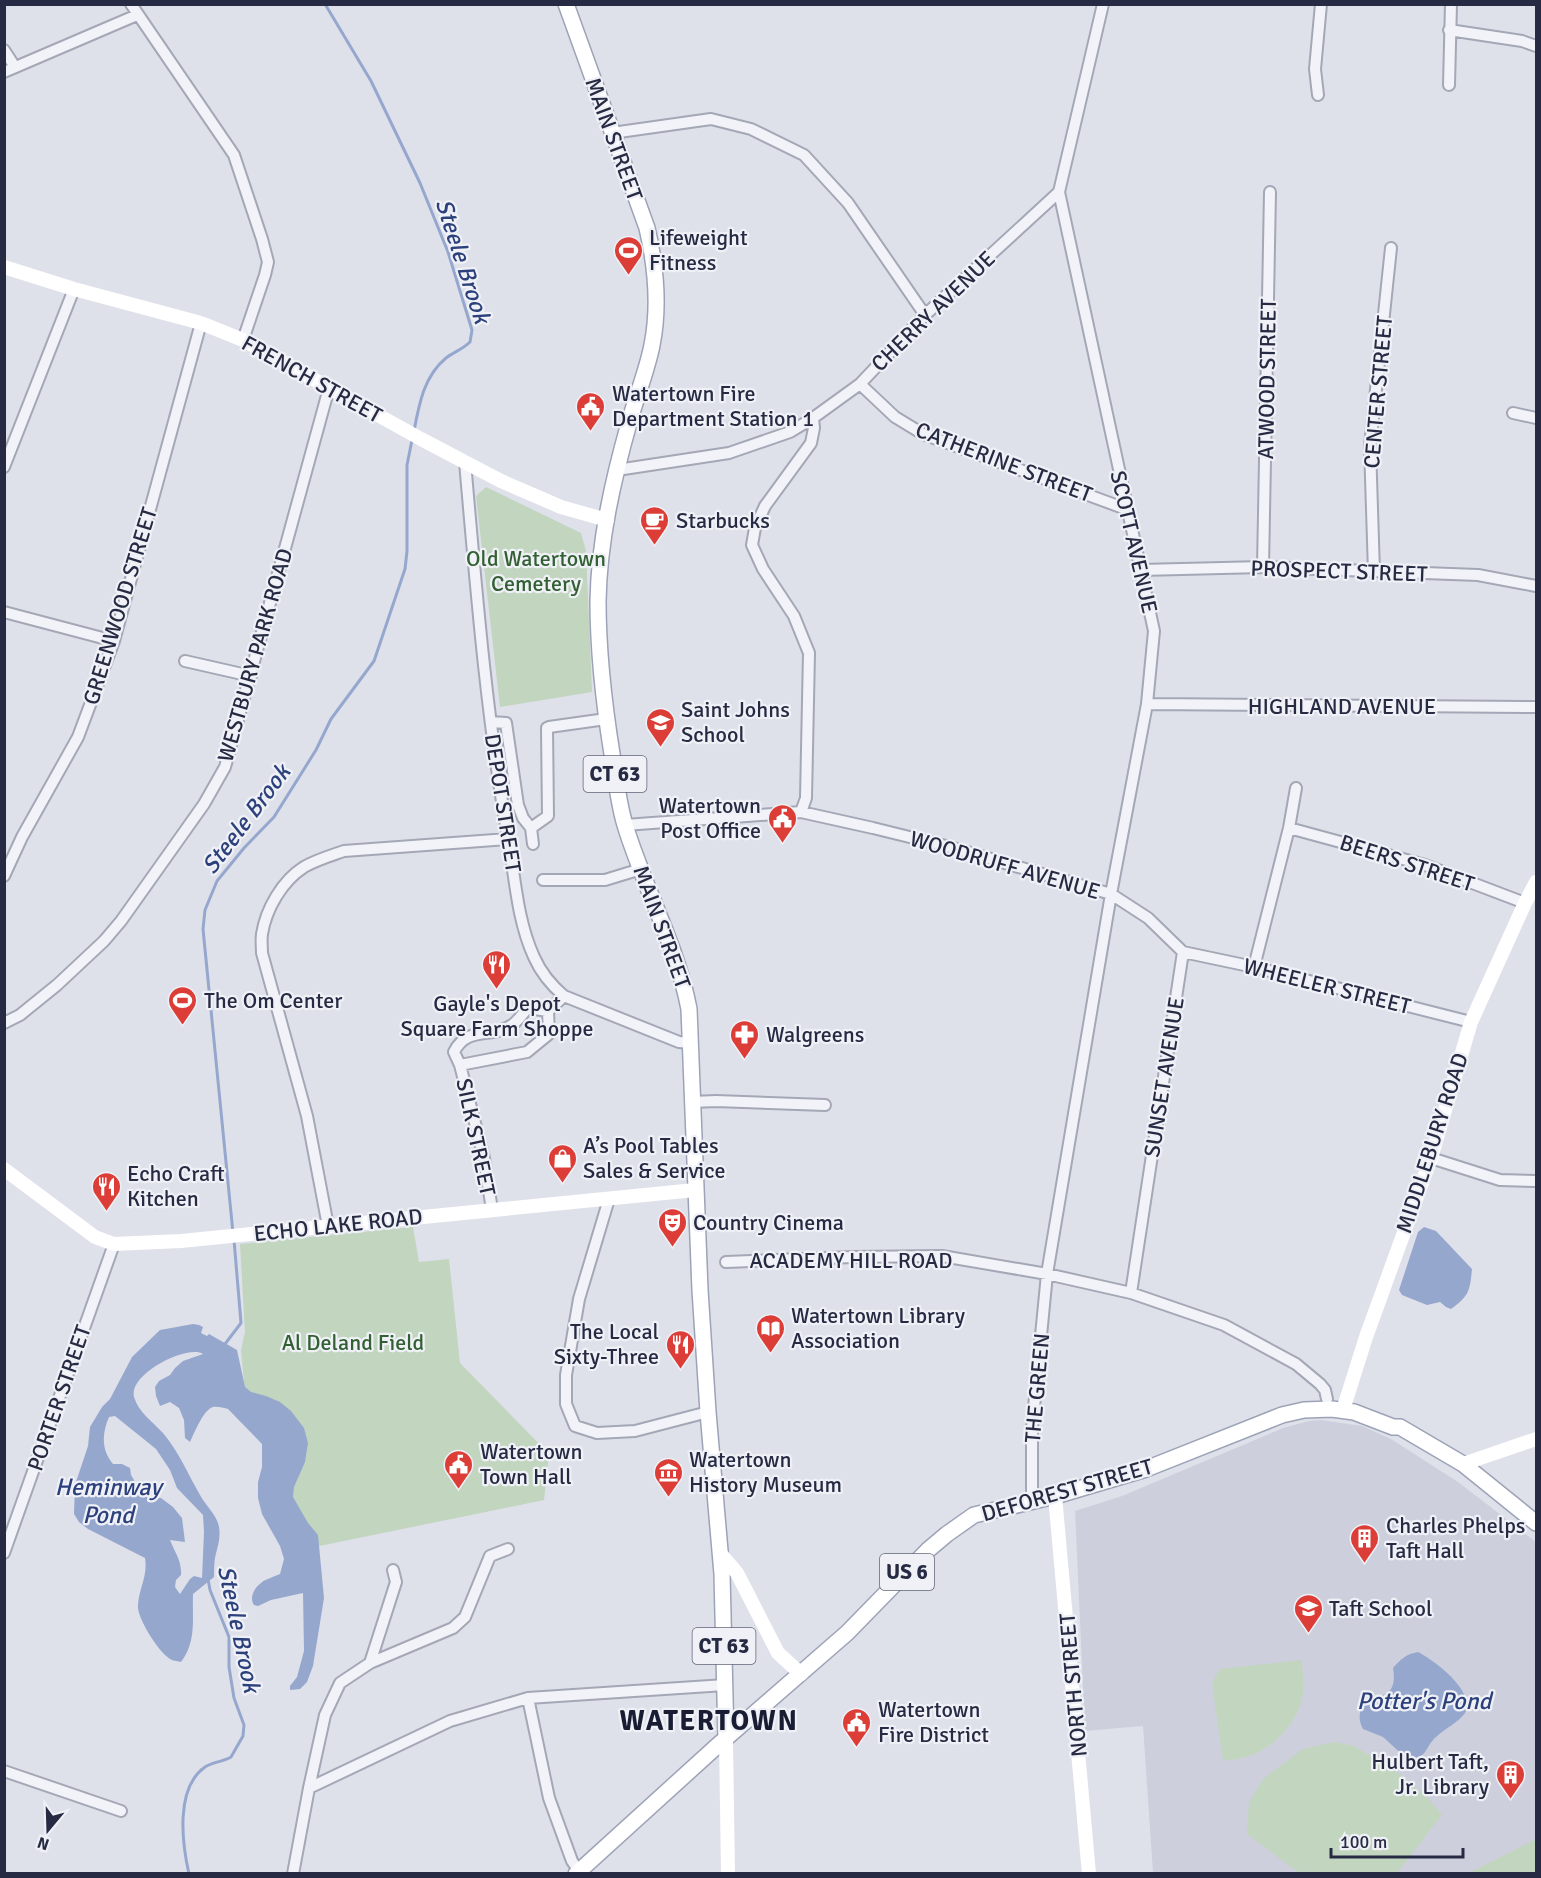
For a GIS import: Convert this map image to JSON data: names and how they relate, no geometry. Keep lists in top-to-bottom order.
{
  "streets": {
    "main road": [
      "MAIN STREET",
      "CT 63",
      "DEFOREST STREET",
      "US 6"
    ],
    "street": [
      "CHERRY AVENUE",
      "FRENCH STREET",
      "ATWOOD STREET",
      "CENTER STREET",
      "CATHERINE STREET",
      "SCOTT AVENUE",
      "PROSPECT STREET",
      "GREENWOOD STREET",
      "WESTBURY PARK ROAD",
      "HIGHLAND AVENUE",
      "DEPOT STREET",
      "BEERS STREET",
      "WOODRUFF AVENUE",
      "WHEELER STREET",
      "SUNSET AVENUE",
      "SILK STREET",
      "MIDDLEBURY ROAD",
      "ECHO LAKE ROAD",
      "ACADEMY HILL ROAD",
      "THE GREEN",
      "PORTER STREET",
      "NORTH STREET"
    ]
  },
  "crossings": [
    ["MAIN STREET", "CHERRY AVENUE"],
    ["MAIN STREET", "FRENCH STREET"],
    ["MAIN STREET", "DEPOT STREET"],
    ["MAIN STREET", "WOODRUFF AVENUE"],
    ["MAIN STREET", "ECHO LAKE ROAD"],
    ["MAIN STREET", "DEFOREST STREET"],
    ["MAIN STREET", "US 6"],
    ["CHERRY AVENUE", "CATHERINE STREET"],
    ["CHERRY AVENUE", "SCOTT AVENUE"],
    ["FRENCH STREET", "GREENWOOD STREET"],
    ["FRENCH STREET", "WESTBURY PARK ROAD"],
    ["FRENCH STREET", "DEPOT STREET"],
    ["ATWOOD STREET", "PROSPECT STREET"],
    ["CENTER STREET", "PROSPECT STREET"],
    ["CATHERINE STREET", "SCOTT AVENUE"],
    ["SCOTT AVENUE", "PROSPECT STREET"],
    ["SCOTT AVENUE", "HIGHLAND AVENUE"],
    ["SCOTT AVENUE", "WOODRUFF AVENUE"],
    ["BEERS STREET", "MIDDLEBURY ROAD"],
    ["WOODRUFF AVENUE", "ACADEMY HILL ROAD"],
    ["WOODRUFF AVENUE", "THE GREEN"],
    ["WHEELER STREET", "SUNSET AVENUE"],
    ["WHEELER STREET", "MIDDLEBURY ROAD"],
    ["SUNSET AVENUE", "ACADEMY HILL ROAD"],
    ["SILK STREET", "ECHO LAKE ROAD"],
    ["MIDDLEBURY ROAD", "US 6"],
    ["ECHO LAKE ROAD", "PORTER STREET"],
    ["ACADEMY HILL ROAD", "THE GREEN"],
    ["ACADEMY HILL ROAD", "US 6"],
    ["THE GREEN", "DEFOREST STREET"],
    ["DEFOREST STREET", "US 6"],
    ["DEFOREST STREET", "NORTH STREET"]
  ],
  "districts": ["WATERTOWN"],
  "water": ["Steele Brook", "Heminway Pond", "Potter's Pond"],
  "parks": ["Old Watertown Cemetery", "Al Deland Field"],
  "places": {
    "sports": ["Lifeweight Fitness", "The Om Center"],
    "public building": [
      "Watertown Fire Department Station 1",
      "Watertown Post Office",
      "Watertown Town Hall",
      "Watertown Fire District"
    ],
    "cafe": ["Starbucks"],
    "school or university": ["Saint Johns School", "Taft School"],
    "restaurant": ["Gayle's Depot Square Farm Shoppe", "Echo Craft Kitchen", "The Local Sixty-Three"],
    "pharmacy": ["Walgreens"],
    "shop": ["A’s Pool Tables Sales & Service"],
    "theatre": ["Country Cinema"],
    "library": ["Watertown Library Association"],
    "museum": ["Watertown History Museum"],
    "building": ["Charles Phelps Taft Hall", "Hulbert Taft, Jr. Library"]
  },
  "scale_bar": "100 m",
  "north": "bottom"
}
